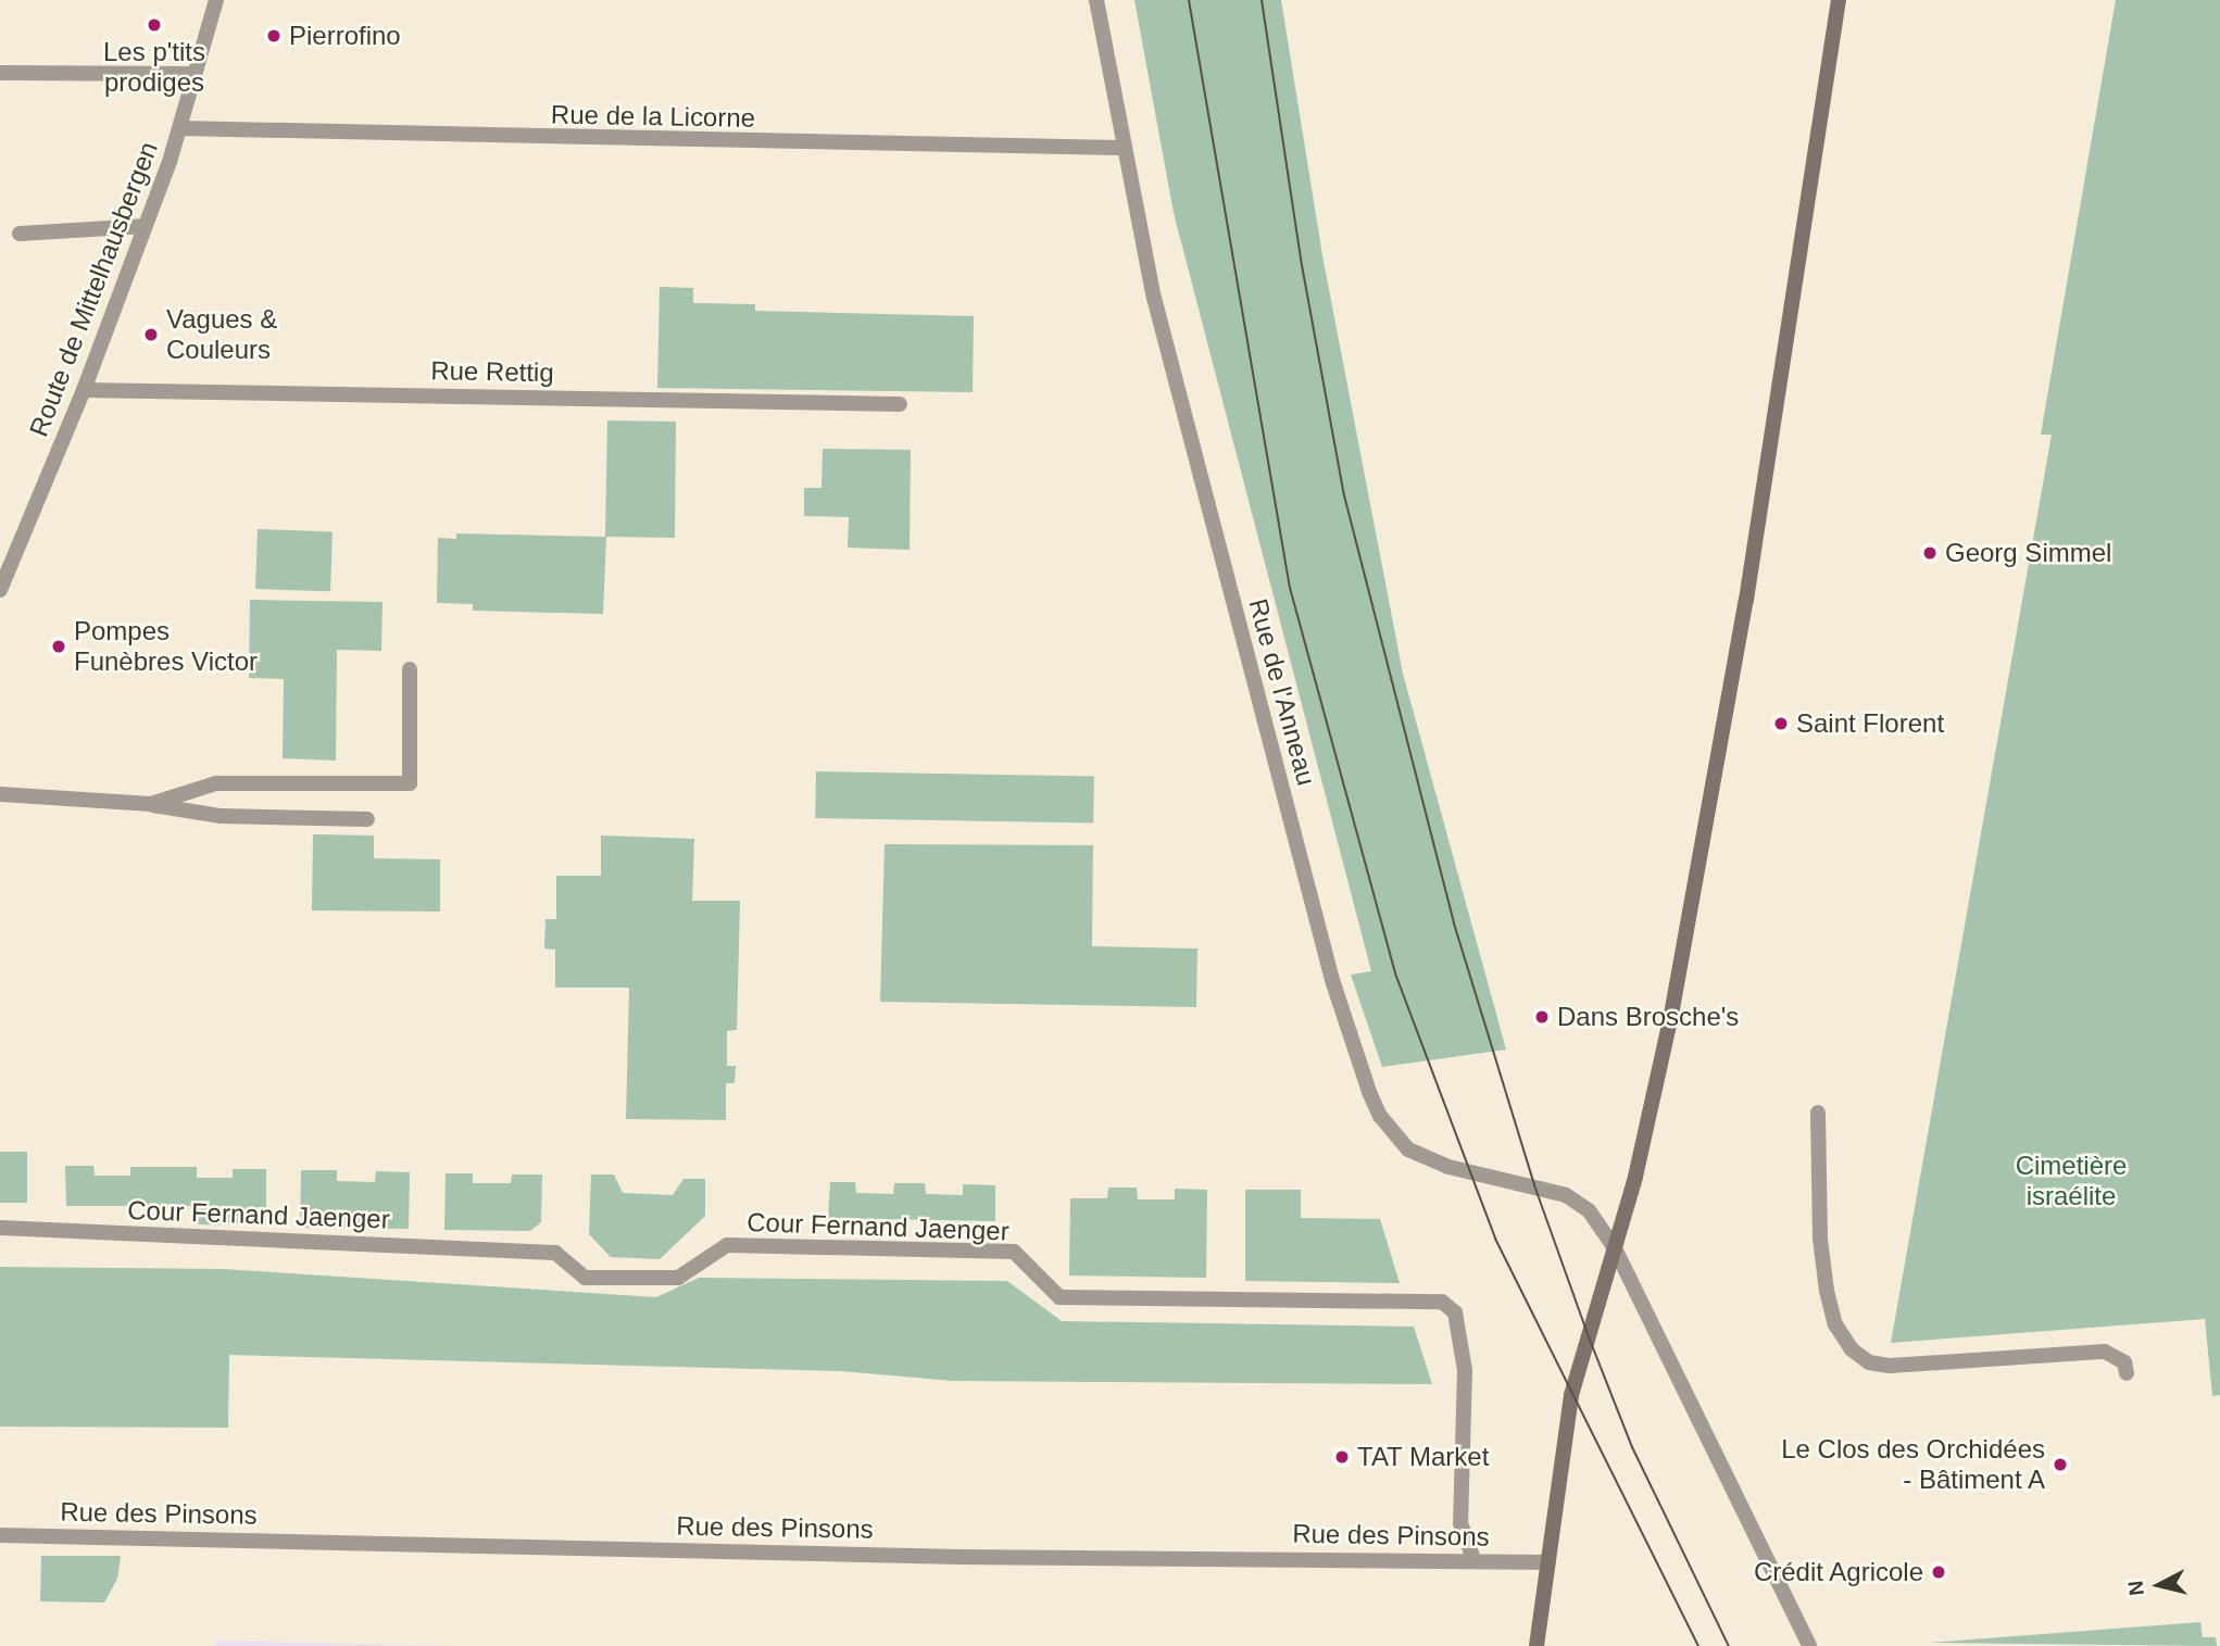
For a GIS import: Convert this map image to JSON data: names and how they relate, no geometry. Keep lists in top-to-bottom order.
{
  "streets": {
    "street": [
      "Rue de la Licorne",
      "Route de Mittelhausbergen",
      "Rue Rettig",
      "Rue de l'Anneau",
      "Cour Fernand Jaenger",
      "Rue des Pinsons"
    ]
  },
  "crossings": [
    ["Rue de la Licorne", "Route de Mittelhausbergen"],
    ["Rue de la Licorne", "Rue de l'Anneau"],
    ["Route de Mittelhausbergen", "Rue Rettig"],
    ["Cour Fernand Jaenger", "Rue des Pinsons"]
  ],
  "parks": ["Cimetière israélite"],
  "places": [
    "Les p'tits prodiges",
    "Pierrofino",
    "Vagues & Couleurs",
    "Georg Simmel",
    "Pompes Funèbres Victor",
    "Saint Florent",
    "Dans Brosche's",
    "TAT Market",
    "Le Clos des Orchidées - Bâtiment A",
    "Crédit Agricole"
  ],
  "north": "left"
}
